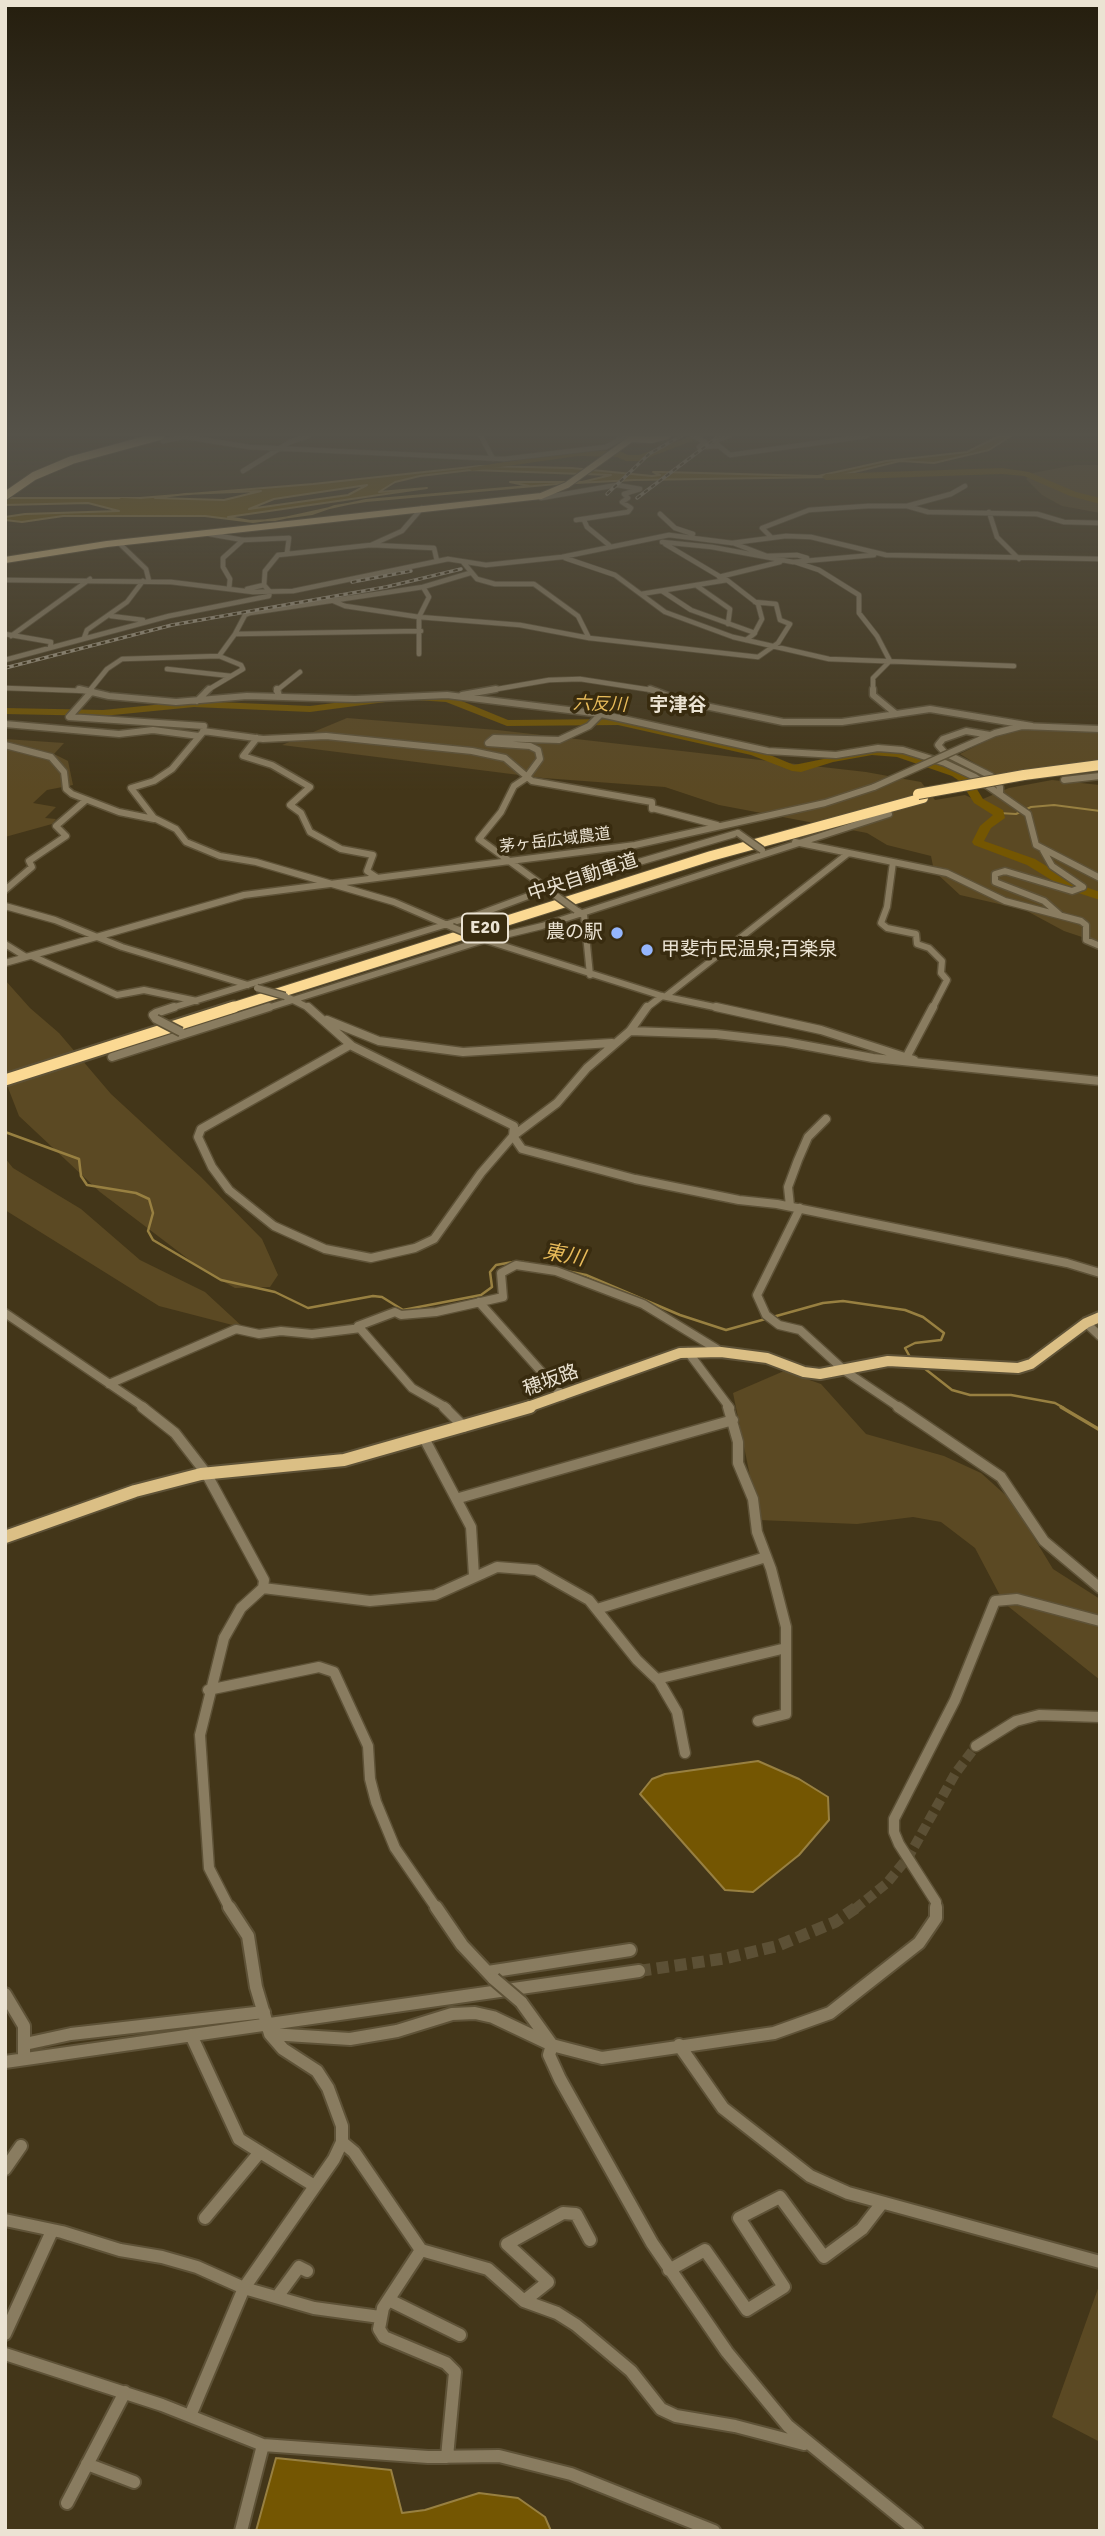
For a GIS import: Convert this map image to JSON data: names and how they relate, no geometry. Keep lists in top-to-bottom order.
{
  "streets": {
    "highway": ["中央自動車道", "E20"],
    "main road": ["穂坂路"],
    "street": ["茅ヶ岳広域農道"]
  },
  "districts": ["宇津谷"],
  "water": ["六反川", "東川"],
  "places": ["農の駅", "甲斐市民温泉;百楽泉"]
}
